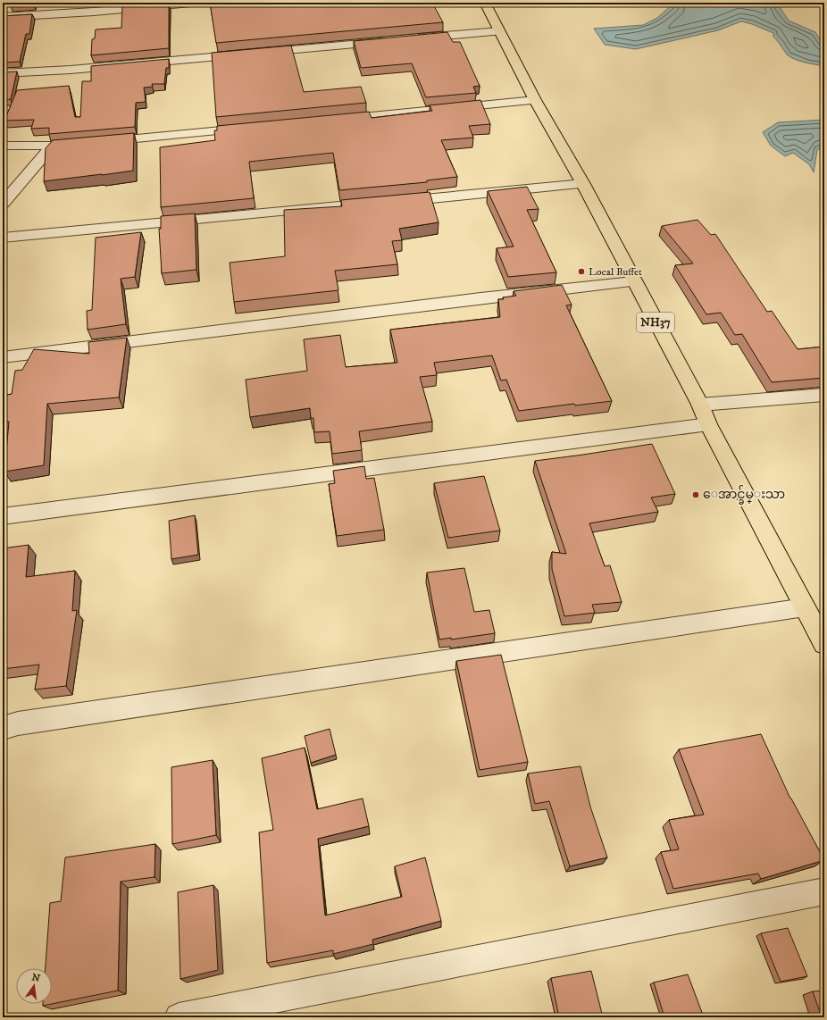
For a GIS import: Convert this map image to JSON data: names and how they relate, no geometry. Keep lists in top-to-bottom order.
{
  "streets": {
    "highway": ["NH37"]
  },
  "places": ["Local Buffet", "ေအာင္ခ်မ္းသာ"],
  "north": "top"
}
